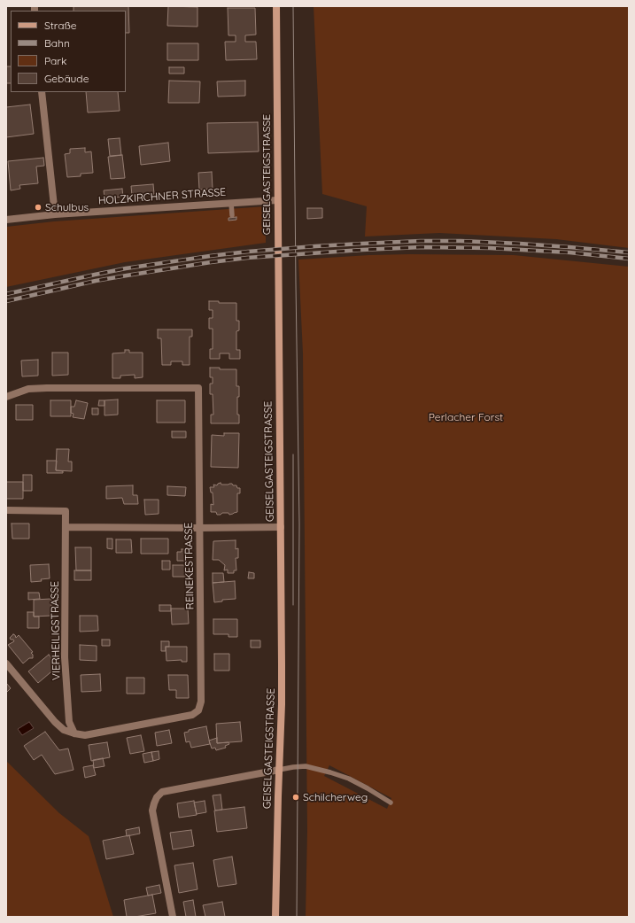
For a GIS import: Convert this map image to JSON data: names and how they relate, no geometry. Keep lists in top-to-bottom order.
{
  "streets": {
    "main road": ["GEISELGASTEIGSTRASSE"],
    "street": ["HOLZKIRCHNER STRASSE", "REINEKESTRASSE", "VIERHEILIGSTRASSE"]
  },
  "crossings": [
    ["GEISELGASTEIGSTRASSE", "HOLZKIRCHNER STRASSE"],
    ["REINEKESTRASSE", "VIERHEILIGSTRASSE"]
  ],
  "parks": ["Perlacher Forst"],
  "places": ["Schulbus", "Schilcherweg"],
  "legend": [
    "Straße",
    "Bahn",
    "Park",
    "Gebäude"
  ]
}
